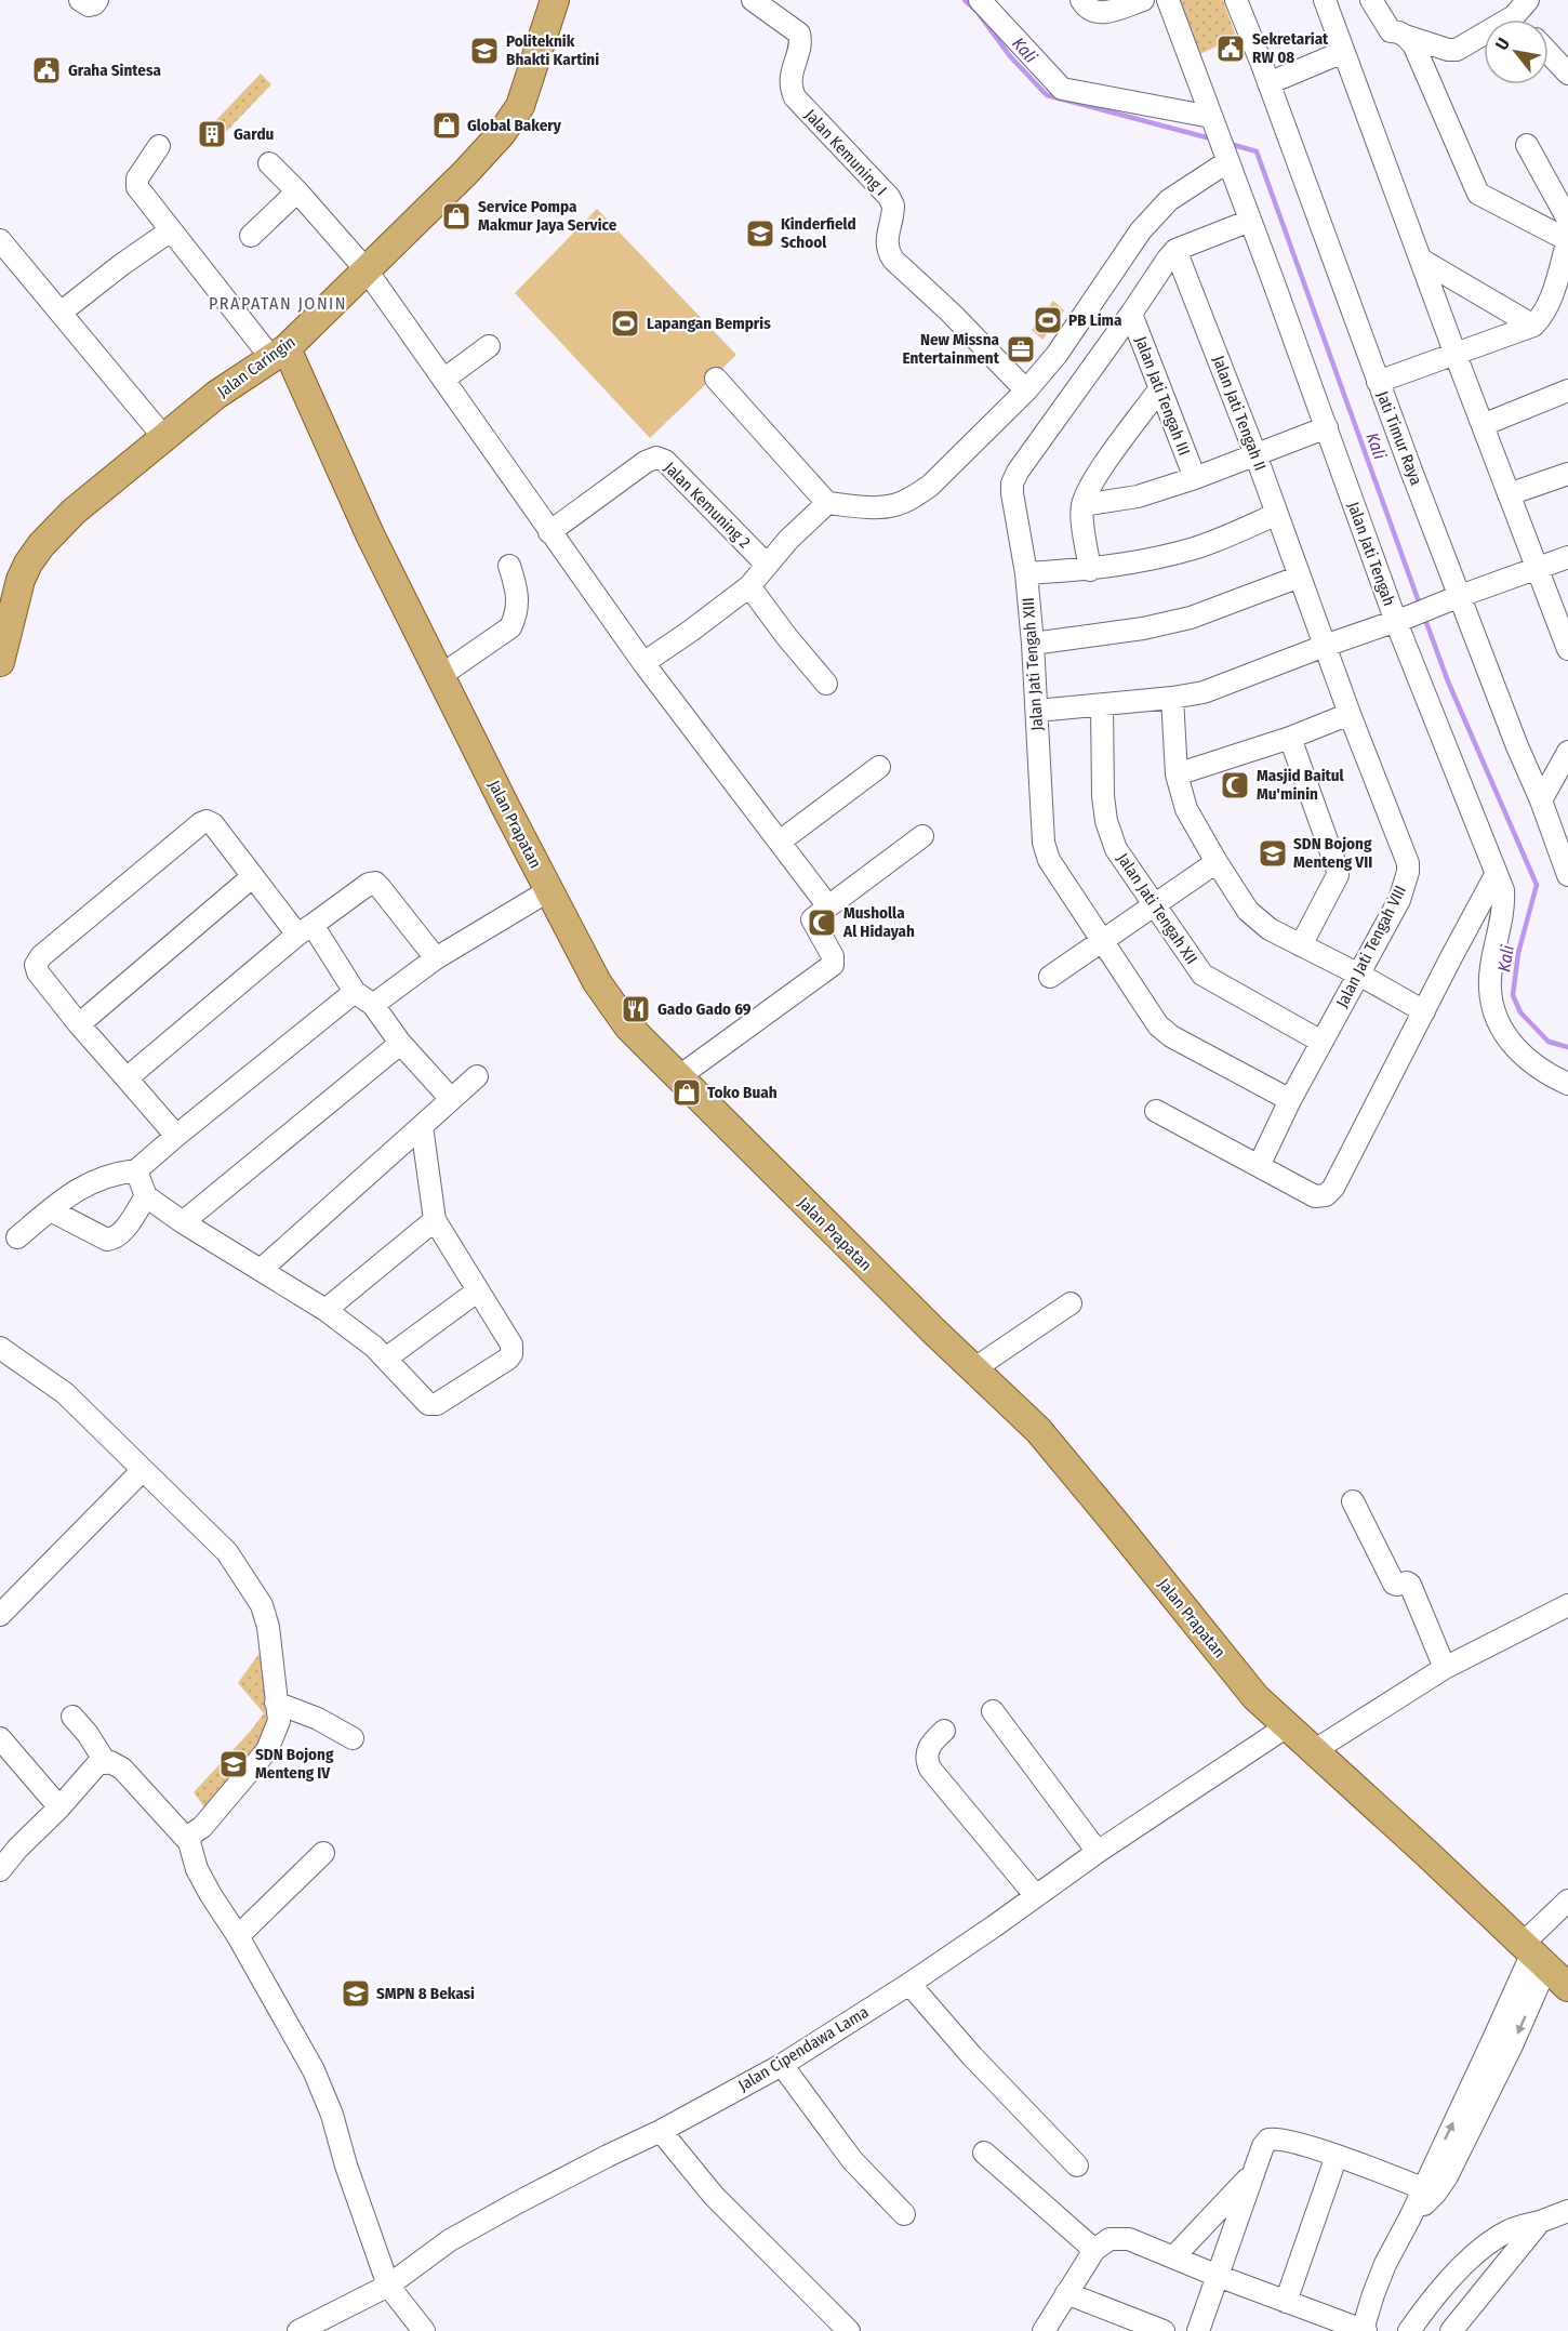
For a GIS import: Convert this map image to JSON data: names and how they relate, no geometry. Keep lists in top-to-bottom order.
{
  "streets": {
    "main road": ["Jalan Caringin", "Jalan Prapatan"],
    "street": [
      "Jalan Kemuning I",
      "Jalan Jati Tengah III",
      "Jalan Jati Tengah II",
      "Jati Timur Raya",
      "Jalan Kemuning 2",
      "Jalan Jati Tengah",
      "Jalan Jati Tengah XIII",
      "Jalan Jati Tengah XII",
      "Jalan Jati Tengah VIII",
      "Jalan Cipendawa Lama"
    ]
  },
  "crossings": [
    ["Jalan Caringin", "Jalan Prapatan"],
    ["Jalan Jati Tengah III", "Jalan Jati Tengah XIII"],
    ["Jalan Jati Tengah II", "Jalan Jati Tengah XIII"],
    ["Jalan Jati Tengah II", "Jalan Jati Tengah VIII"],
    ["Jalan Jati Tengah XIII", "Jalan Jati Tengah VIII"],
    ["Jalan Prapatan", "Jalan Cipendawa Lama"],
    ["Jalan Jati Tengah XII", "Jalan Jati Tengah VIII"]
  ],
  "districts": ["PRAPATAN JONIN"],
  "water": ["Kali"],
  "places": {
    "public building": ["Sekretariat RW 08", "Graha Sintesa"],
    "school or university": [
      "Politeknik Bhakti Kartini",
      "Kinderfield School",
      "SDN Bojong Menteng VII",
      "SDN Bojong Menteng IV",
      "SMPN 8 Bekasi"
    ],
    "shop": ["Global Bakery", "Service Pompa Makmur Jaya Service", "Toko Buah"],
    "building": ["Gardu"],
    "sports": ["PB Lima", "Lapangan Bempris"],
    "office": ["New Missna Entertainment"],
    "mosque": ["Masjid Baitul Mu'minin", "Musholla Al Hidayah"],
    "restaurant": ["Gado Gado 69"]
  },
  "north": "top left"
}
